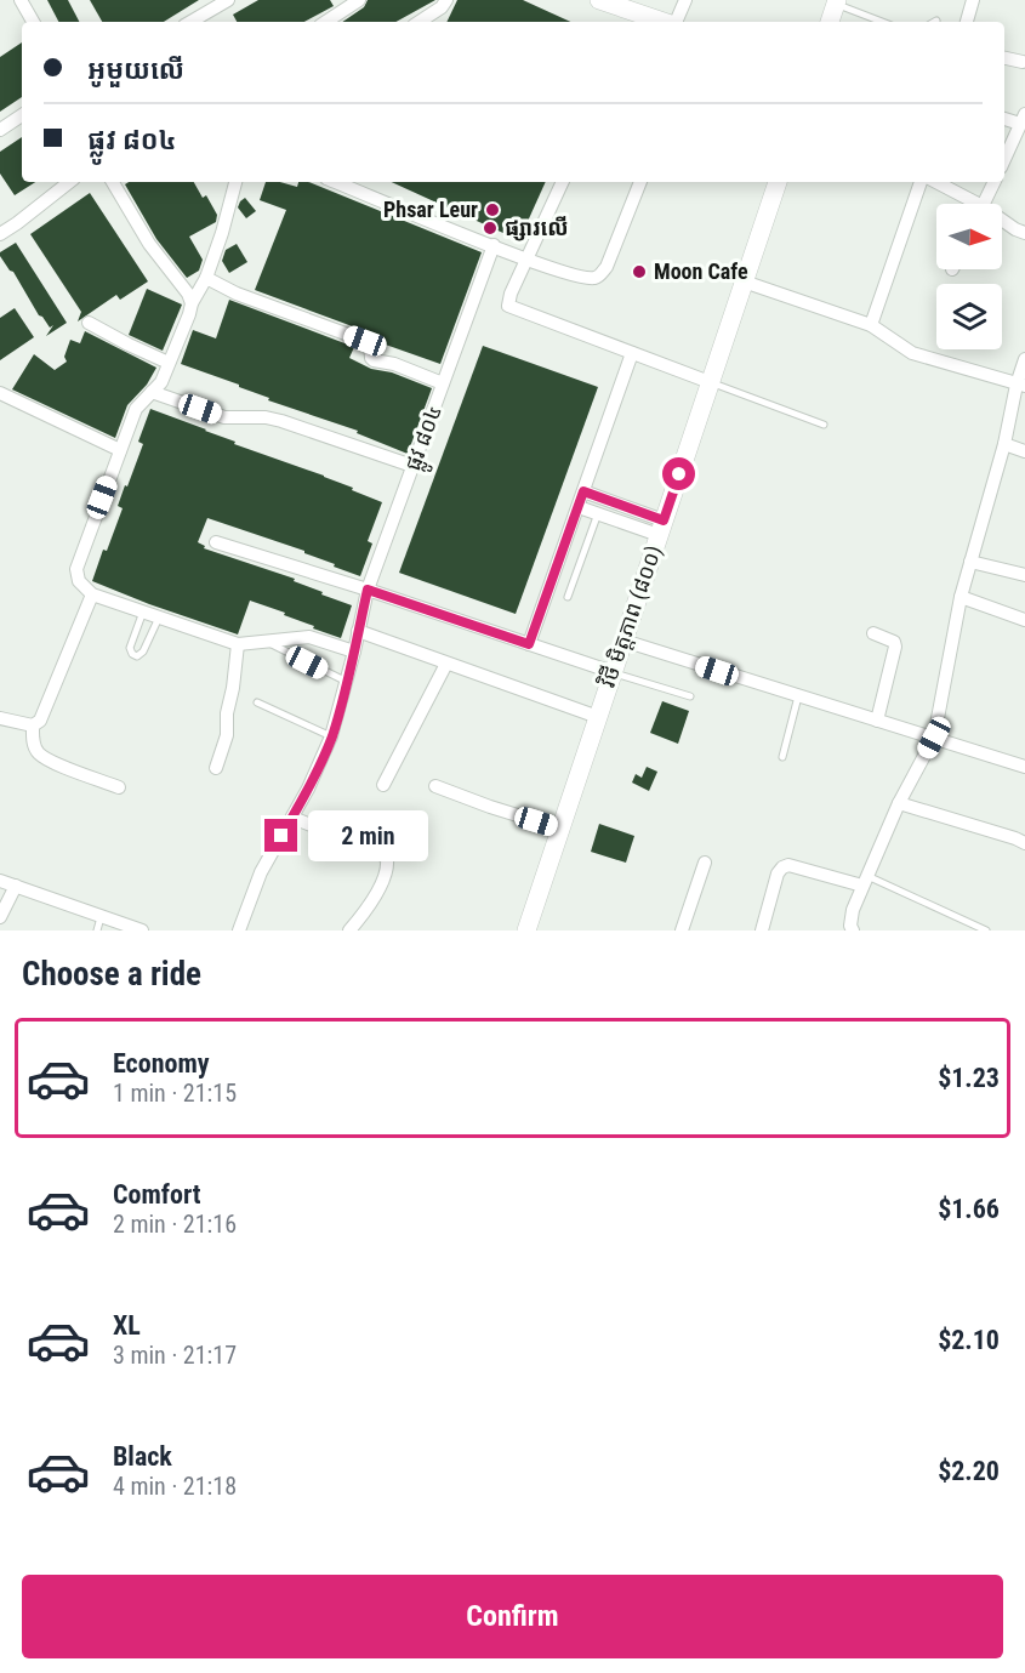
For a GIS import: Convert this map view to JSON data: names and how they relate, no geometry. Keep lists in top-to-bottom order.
{
  "streets": {
    "main road": ["វិថី មិត្តភាព (៨០០)"],
    "street": ["ផ្លូវ ៨០៤"]
  },
  "places": ["Phsar Leur", "ផ្សារលើ", "Moon Cafe"],
  "north": "right",
  "page": {
    "banner": ["អូមួយលេី", "ផ្លូវ ៨០៤"],
    "bubble": "2 min",
    "heading": "Choose a ride",
    "list": [
      {
        "name": "Economy",
        "note": "1 min · 21:15",
        "value": "$1.23"
      },
      {
        "name": "Comfort",
        "note": "2 min · 21:16",
        "value": "$1.66"
      },
      {
        "name": "XL",
        "note": "3 min · 21:17",
        "value": "$2.10"
      },
      {
        "name": "Black",
        "note": "4 min · 21:18",
        "value": "$2.20"
      }
    ],
    "buttons": "Confirm"
  }
}
